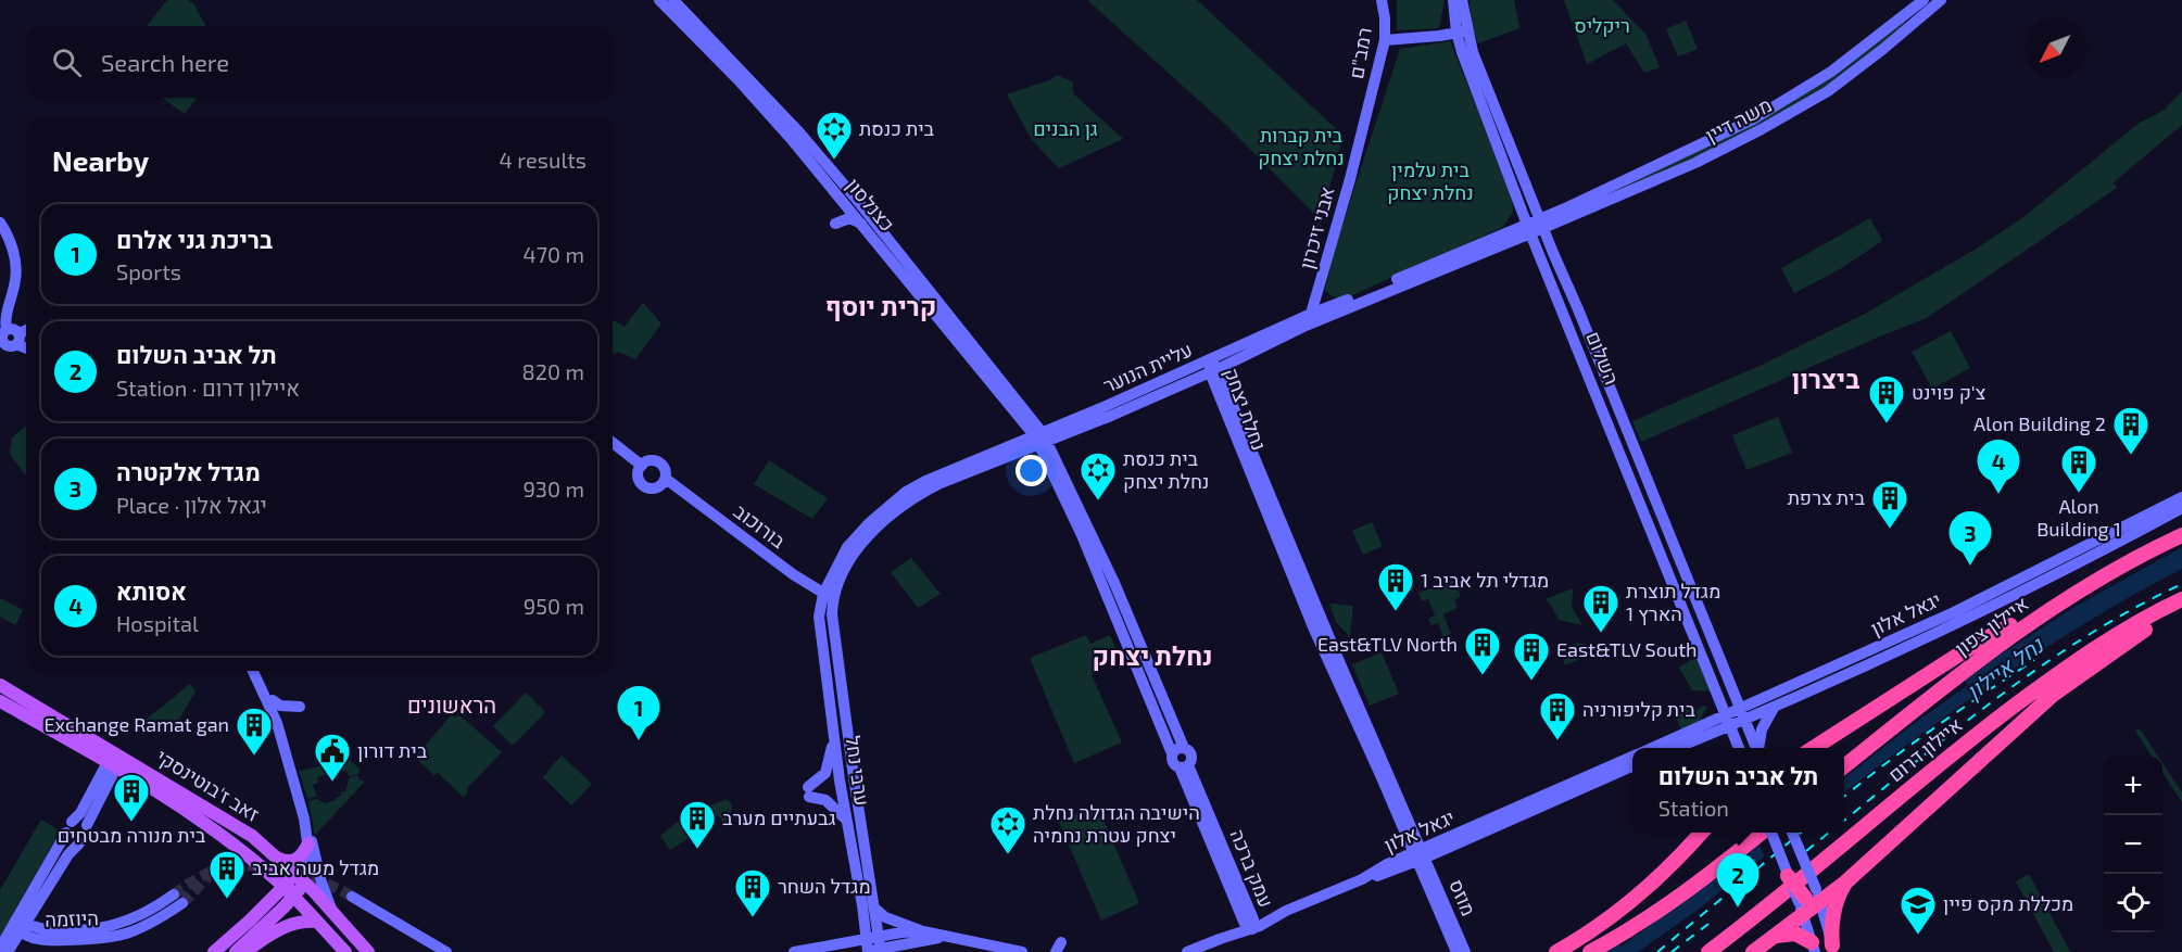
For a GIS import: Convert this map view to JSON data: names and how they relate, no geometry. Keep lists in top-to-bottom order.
{
  "streets": {
    "highway": ["איילון צפון", "איילון דרום"],
    "main road": ["זאב ז'בוטינסקי"],
    "street": [
      "רמב\"ם",
      "משה דיין",
      "כצנלסון",
      "אבני זיכרון",
      "השלום",
      "עליית הנוער",
      "נחלת יצחק",
      "בורוכוב",
      "יגאל אלון",
      "ערבי נחל",
      "עמק ברכה",
      "מוזס",
      "היוזמה"
    ]
  },
  "crossings": [
    ["רמב\"ם", "אבני זיכרון"],
    ["משה דיין", "השלום"],
    ["משה דיין", "עליית הנוער"],
    ["כצנלסון", "עליית הנוער"],
    ["אבני זיכרון", "עליית הנוער"],
    ["השלום", "עליית הנוער"],
    ["השלום", "יגאל אלון"],
    ["עליית הנוער", "נחלת יצחק"],
    ["עליית הנוער", "בורוכוב"],
    ["עליית הנוער", "ערבי נחל"],
    ["נחלת יצחק", "יגאל אלון"],
    ["נחלת יצחק", "מוזס"],
    ["בורוכוב", "ערבי נחל"],
    ["יגאל אלון", "עמק ברכה"],
    ["יגאל אלון", "מוזס"]
  ],
  "districts": [
    "קרית יוסף",
    "ביצרון",
    "נחלת יצחק",
    "הראשונים"
  ],
  "water": ["נחל איילון"],
  "parks": [
    "ריקליס",
    "גן הבנים",
    "בית קברות נחלת יצחק",
    "בית עלמין נחלת יצחק"
  ],
  "places": {
    "synagogue": ["בית כנסת", "בית כנסת נחלת יצחק", "הישיבה הגדולה נחלת יצחק עטרת נחמיה"],
    "building": [
      "צ'ק פוינט",
      "Alon Building 2",
      "Alon Building 1",
      "בית צרפת",
      "מגדלי תל אביב 1",
      "מגדל תוצרת הארץ 1",
      "East&TLV North",
      "East&TLV South",
      "בית קליפורניה",
      "Exchange Ramat gan",
      "בית מנורה מבטחים",
      "גבעתיים מערב",
      "מגדל משה אביב",
      "מגדל השחר"
    ],
    "public building": ["בית דורון"],
    "school or university": ["מכללת מקס פיין"]
  },
  "north": "bottom left",
  "page": {
    "search": "Search here",
    "heading": ["Nearby", "4 results"],
    "list": [
      {
        "mark": "1",
        "name": "בריכת גני אלרם",
        "note": "Sports",
        "value": "470 m"
      },
      {
        "mark": "2",
        "name": "תל אביב השלום",
        "note": "Station · איילון דרום",
        "value": "820 m"
      },
      {
        "mark": "3",
        "name": "מגדל אלקטרה",
        "note": "Place · יגאל אלון",
        "value": "930 m"
      },
      {
        "mark": "4",
        "name": "אסותא",
        "note": "Hospital",
        "value": "950 m"
      }
    ],
    "pins": [
      "4",
      "3",
      "1",
      "2"
    ],
    "popup": ["תל אביב השלום", "Station"],
    "map_buttons": ["+", "−"]
  }
}
